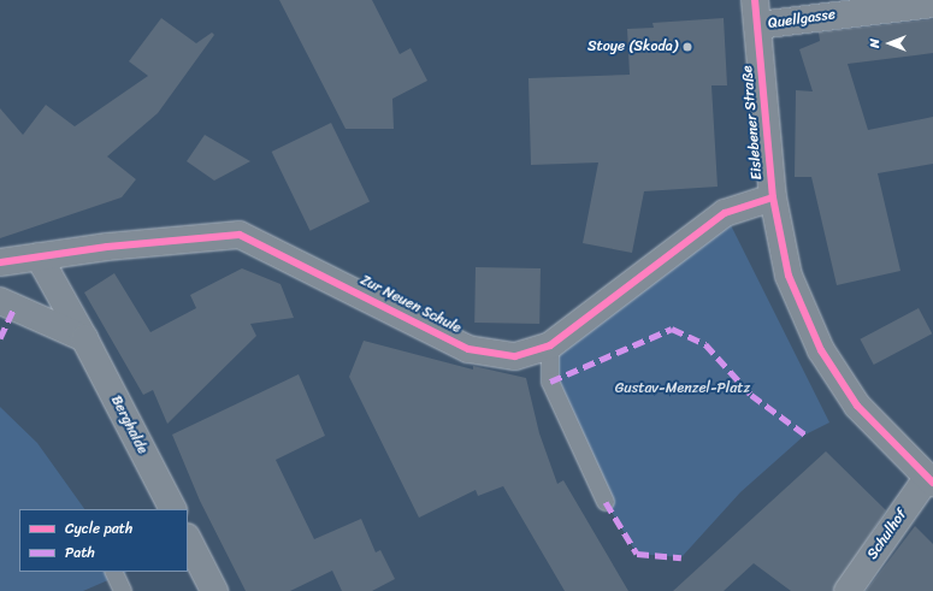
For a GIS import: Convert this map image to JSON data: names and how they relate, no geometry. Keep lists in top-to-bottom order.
{
  "streets": {
    "street": [
      "Quellgasse",
      "Eislebener Straße",
      "Zur Neuen Schule",
      "Berghalde",
      "Schulhof"
    ]
  },
  "crossings": [
    ["Quellgasse", "Eislebener Straße"],
    ["Eislebener Straße", "Zur Neuen Schule"],
    ["Eislebener Straße", "Schulhof"],
    ["Zur Neuen Schule", "Berghalde"]
  ],
  "parks": ["Gustav-Menzel-Platz"],
  "places": ["Stoye (Skoda)"],
  "legend": ["Cycle path", "Path"],
  "north": "left"
}
